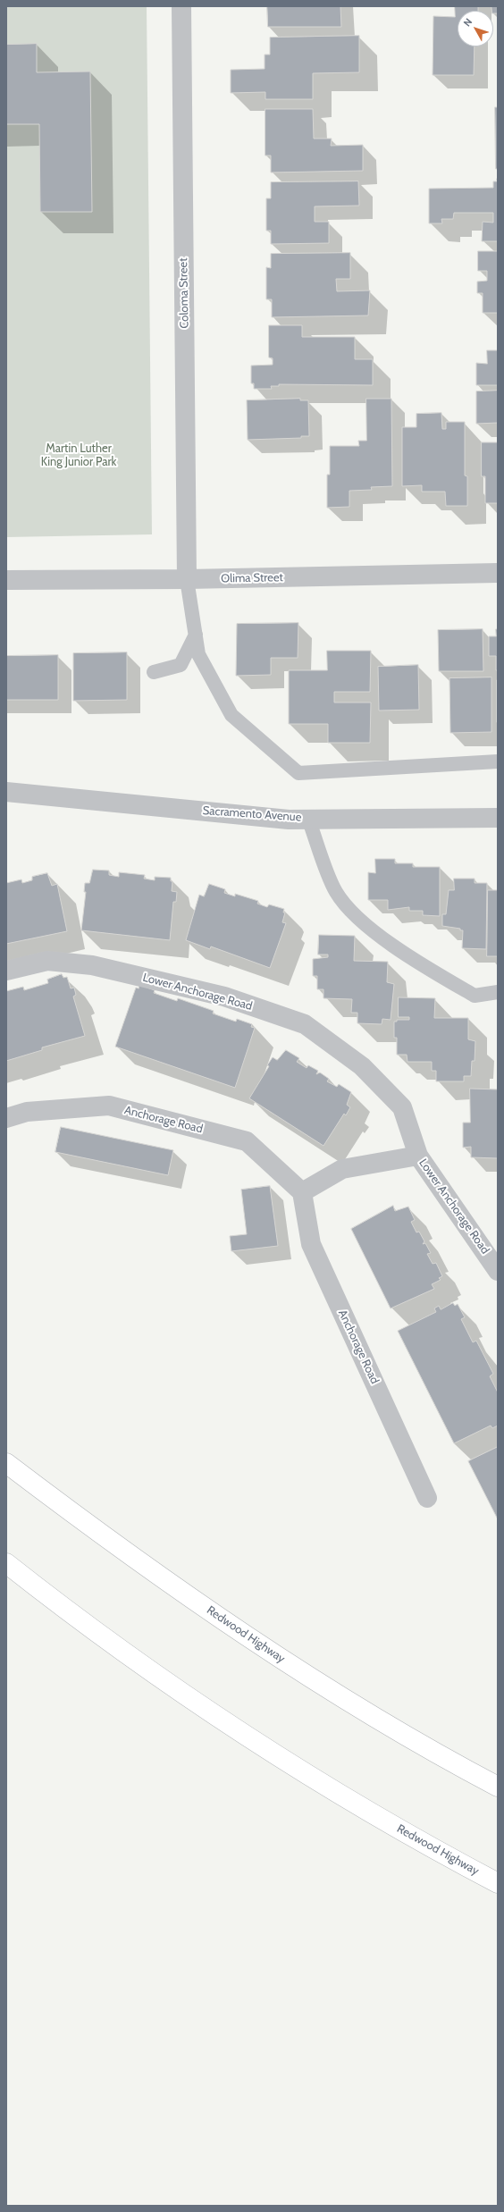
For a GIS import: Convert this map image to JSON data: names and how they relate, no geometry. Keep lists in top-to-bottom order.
{
  "streets": {
    "highway": ["Redwood Highway"],
    "street": [
      "Coloma Street",
      "Olima Street",
      "Sacramento Avenue",
      "Lower Anchorage Road",
      "Anchorage Road"
    ]
  },
  "crossings": [
    ["Coloma Street", "Olima Street"]
  ],
  "parks": ["Martin Luther King Junior Park"],
  "north": "top left"
}
